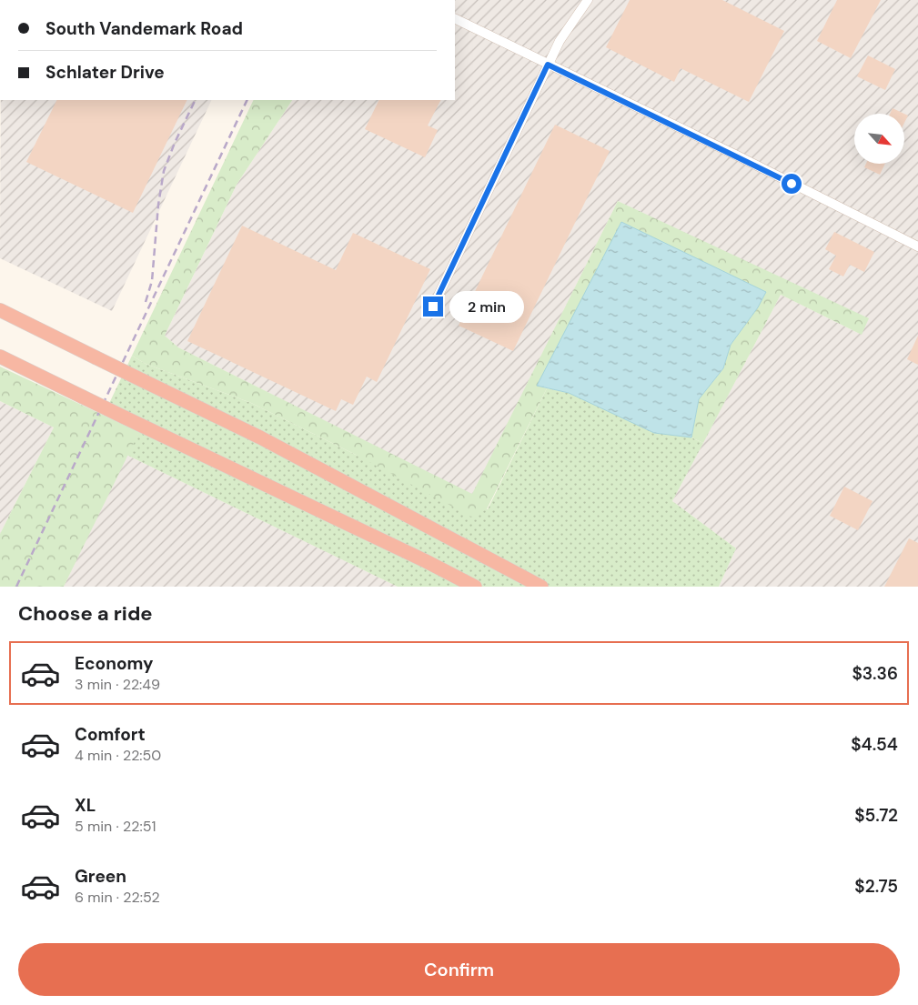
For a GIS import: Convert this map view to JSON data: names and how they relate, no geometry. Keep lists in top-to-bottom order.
{
  "north": "bottom right",
  "page": {
    "banner": ["South Vandemark Road", "Schlater Drive"],
    "bubble": "2 min",
    "heading": "Choose a ride",
    "list": [
      {
        "name": "Economy",
        "note": "3 min · 22:49",
        "value": "$3.36"
      },
      {
        "name": "Comfort",
        "note": "4 min · 22:50",
        "value": "$4.54"
      },
      {
        "name": "XL",
        "note": "5 min · 22:51",
        "value": "$5.72"
      },
      {
        "name": "Green",
        "note": "6 min · 22:52",
        "value": "$2.75"
      }
    ],
    "buttons": "Confirm"
  }
}
